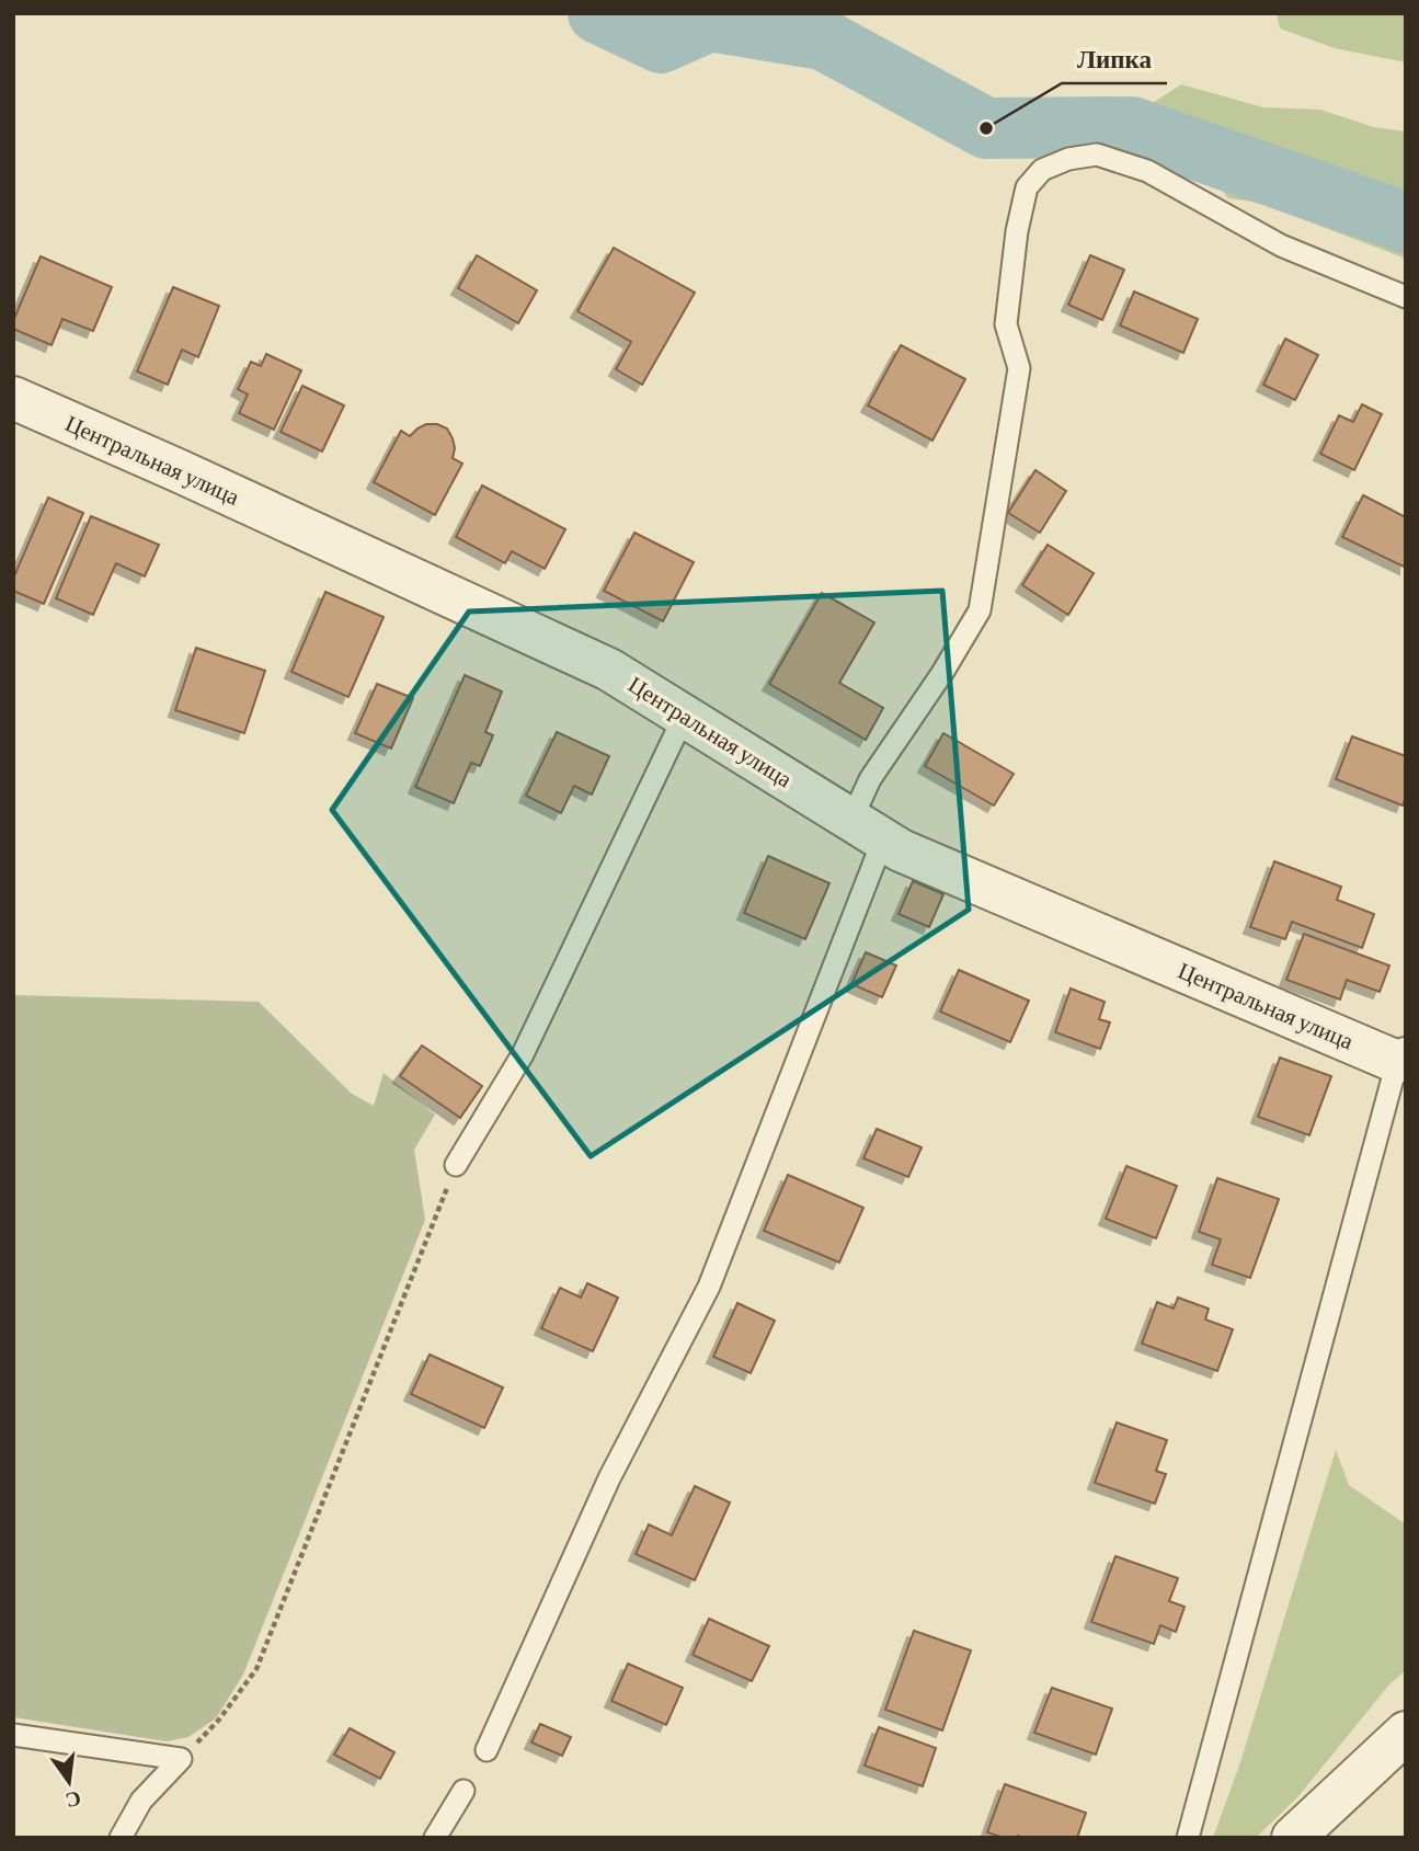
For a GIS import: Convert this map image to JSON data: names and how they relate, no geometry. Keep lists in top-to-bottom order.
{
  "streets": {
    "street": ["Центральная улица"]
  },
  "places": ["Липка"],
  "north": "bottom"
}
